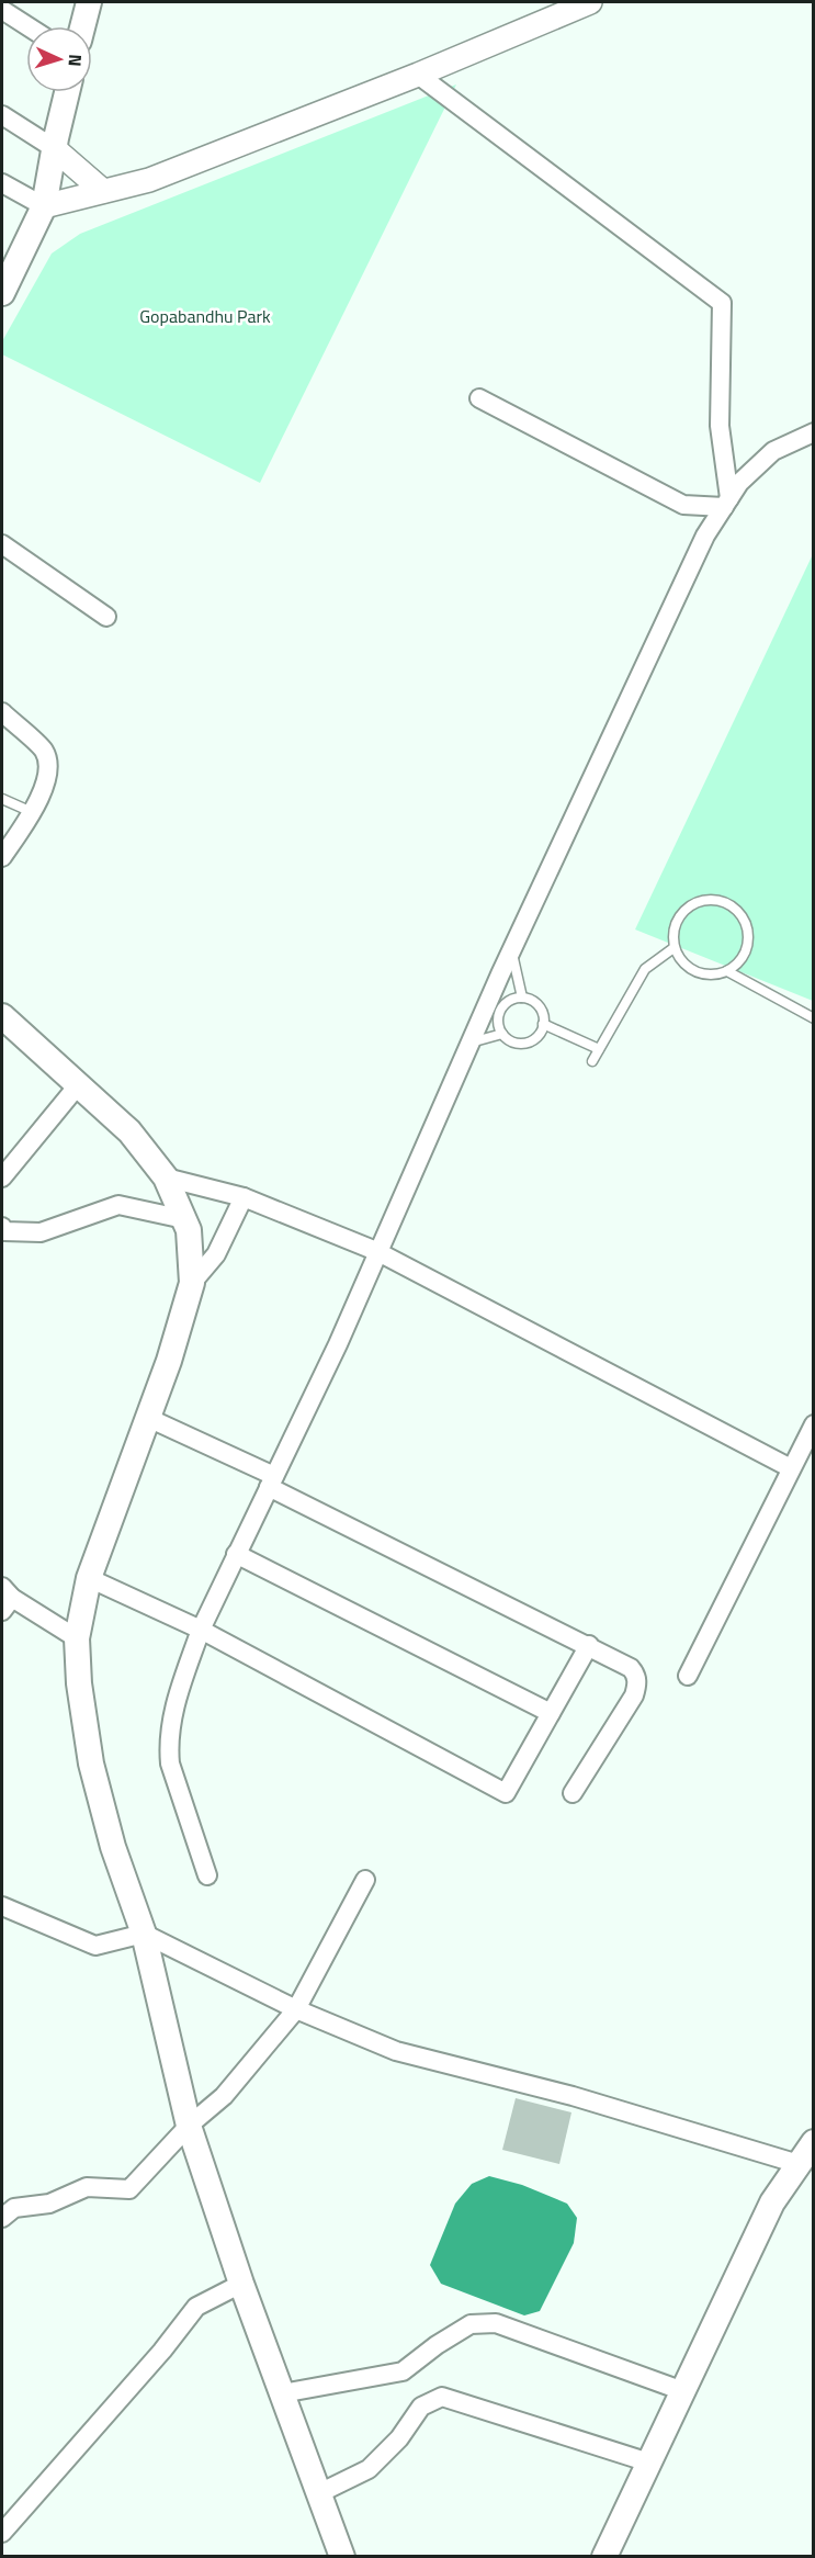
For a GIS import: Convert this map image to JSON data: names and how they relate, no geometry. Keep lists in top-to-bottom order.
{
  "parks": ["Gopabandhu Park"],
  "north": "right"
}
